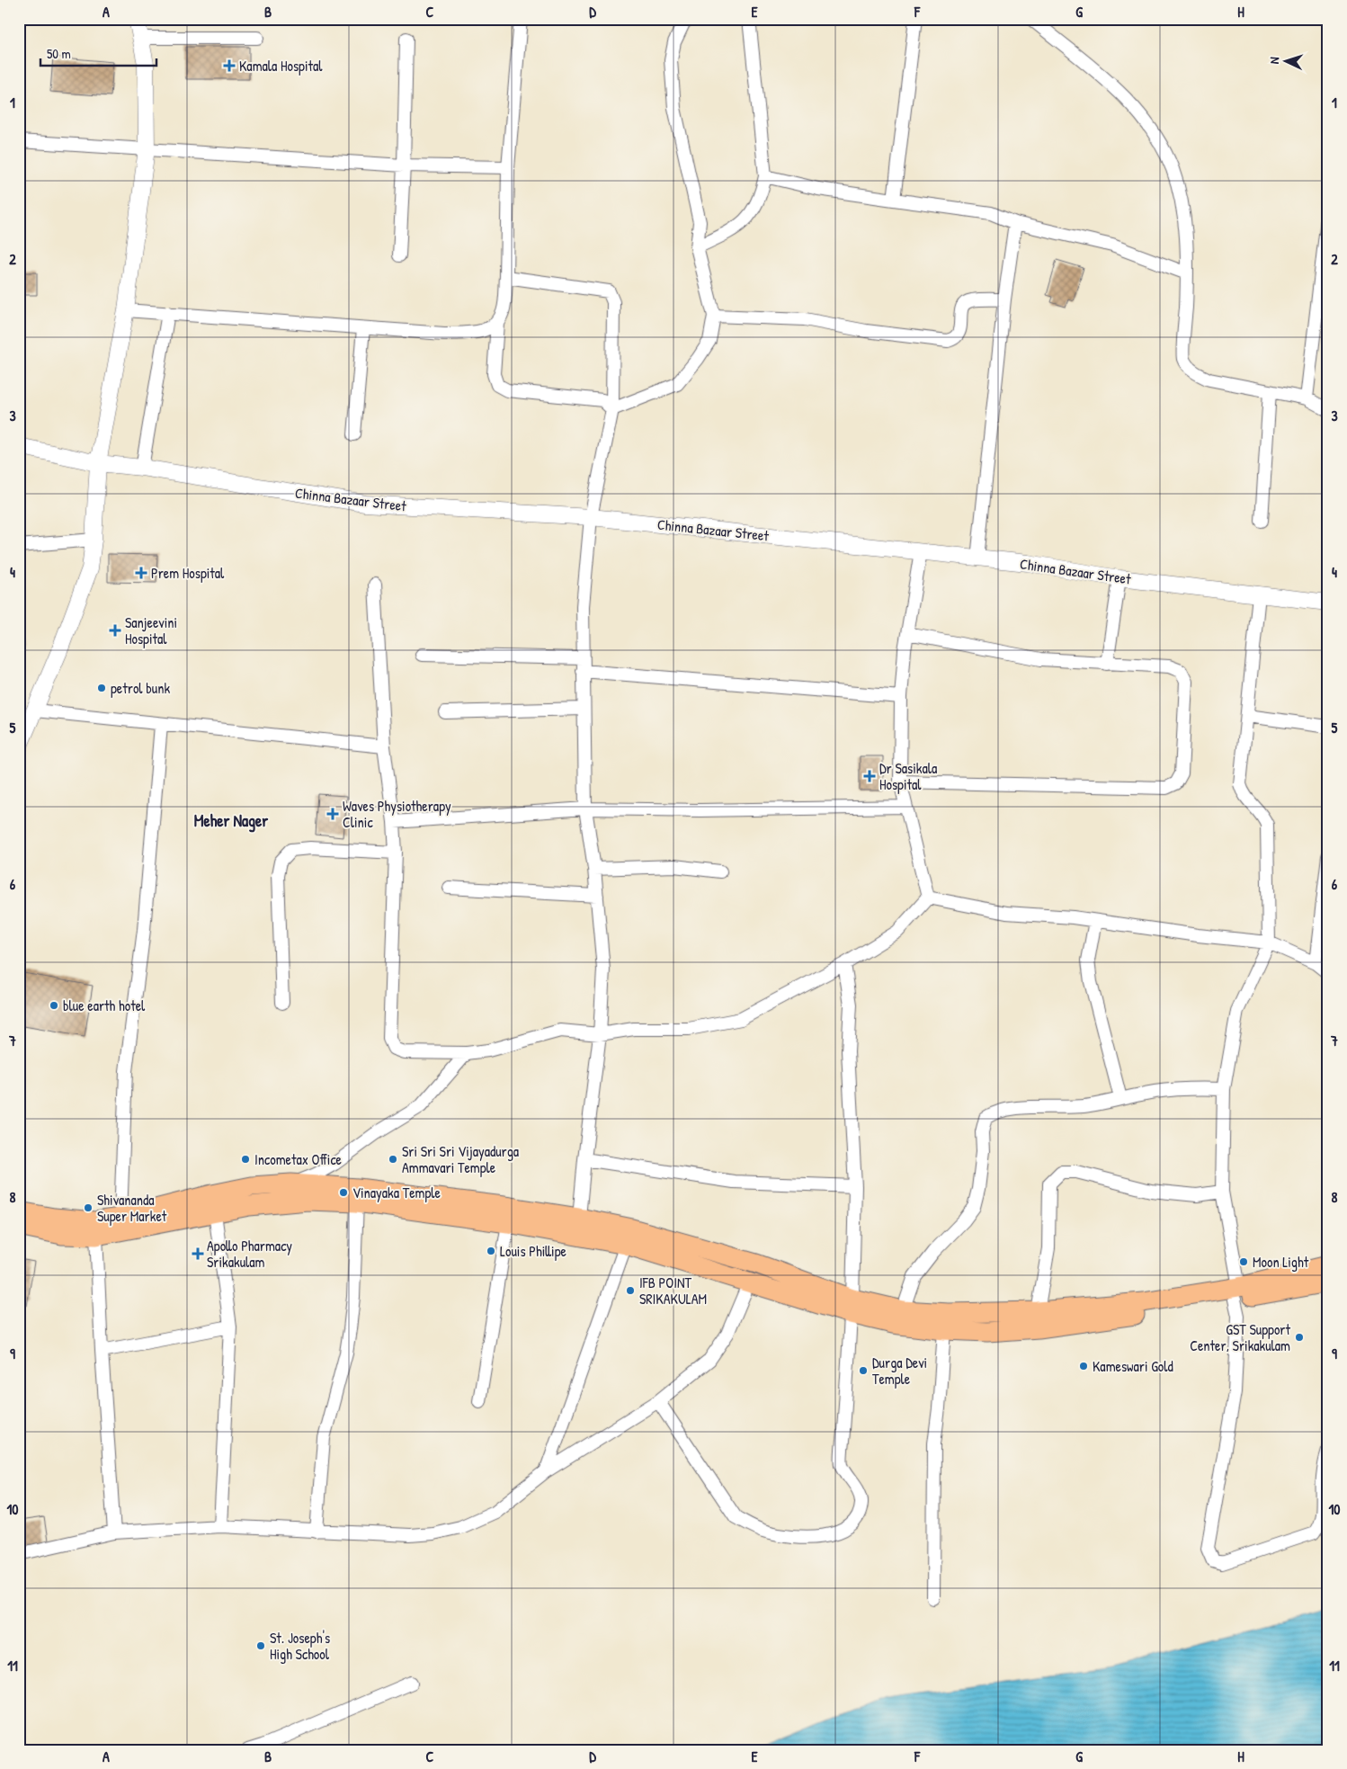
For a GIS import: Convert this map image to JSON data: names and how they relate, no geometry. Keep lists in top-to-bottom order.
{
  "streets": {
    "street": ["Chinna Bazaar Street"]
  },
  "districts": ["Meher Nager"],
  "places": {
    "health": [
      "Kamala Hospital",
      "Prem Hospital",
      "Sanjeevini Hospital",
      "Dr Sasikala Hospital",
      "Waves Physiotherapy Clinic",
      "Apollo Pharmacy Srikakulam"
    ],
    "other": [
      "petrol bunk",
      "blue earth hotel",
      "Incometax Office",
      "Sri Sri Sri Vijayadurga Ammavari Temple",
      "Vinayaka Temple",
      "Shivananda Super Market",
      "Louis Phillipe",
      "Moon Light",
      "IFB POINT SRIKAKULAM",
      "GST Support Center, Srikakulam",
      "Kameswari Gold",
      "Durga Devi Temple",
      "St. Joseph's High School"
    ]
  },
  "scale_bar": "50 m",
  "north": "left",
  "grid": {
    "columns": [
      "A",
      "B",
      "C",
      "D",
      "E",
      "F",
      "G",
      "H"
    ],
    "rows": [
      "1",
      "2",
      "3",
      "4",
      "5",
      "6",
      "7",
      "8",
      "9",
      "10",
      "11"
    ]
  }
}
